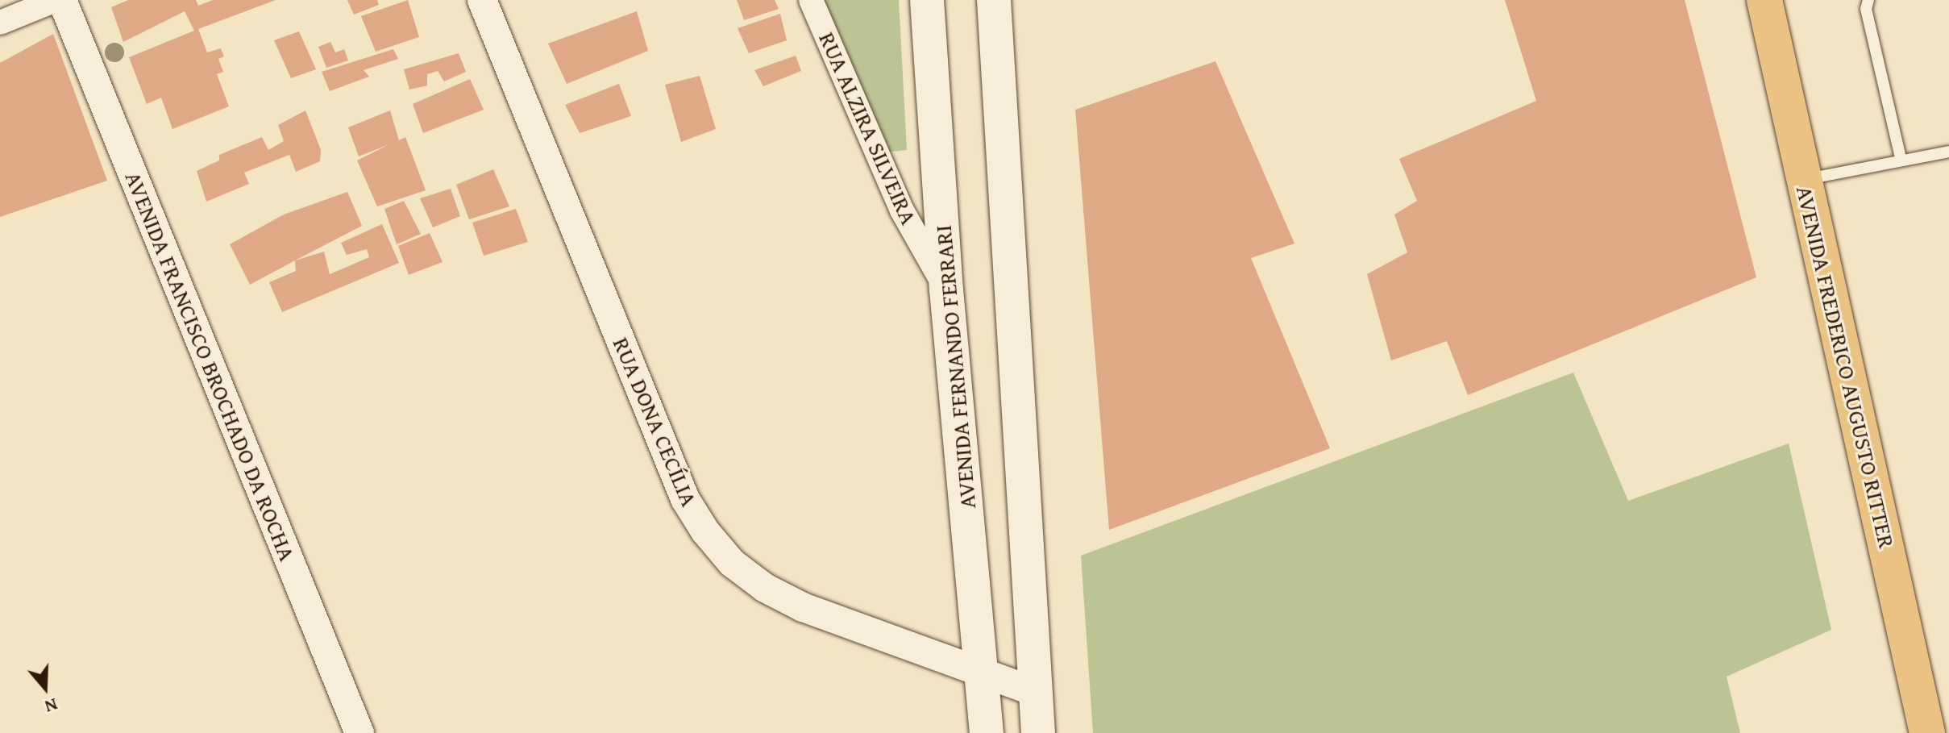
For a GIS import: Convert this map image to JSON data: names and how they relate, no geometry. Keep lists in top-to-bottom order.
{
  "streets": {
    "main road": ["AVENIDA FERNANDO FERRARI", "AVENIDA FREDERICO AUGUSTO RITTER"],
    "street": ["RUA ALZIRA SILVEIRA", "AVENIDA FRANCISCO BROCHADO DA ROCHA", "RUA DONA CECÍLIA"]
  },
  "crossings": [
    ["RUA ALZIRA SILVEIRA", "AVENIDA FERNANDO FERRARI"],
    ["AVENIDA FERNANDO FERRARI", "RUA DONA CECÍLIA"]
  ],
  "north": "bottom"
}
